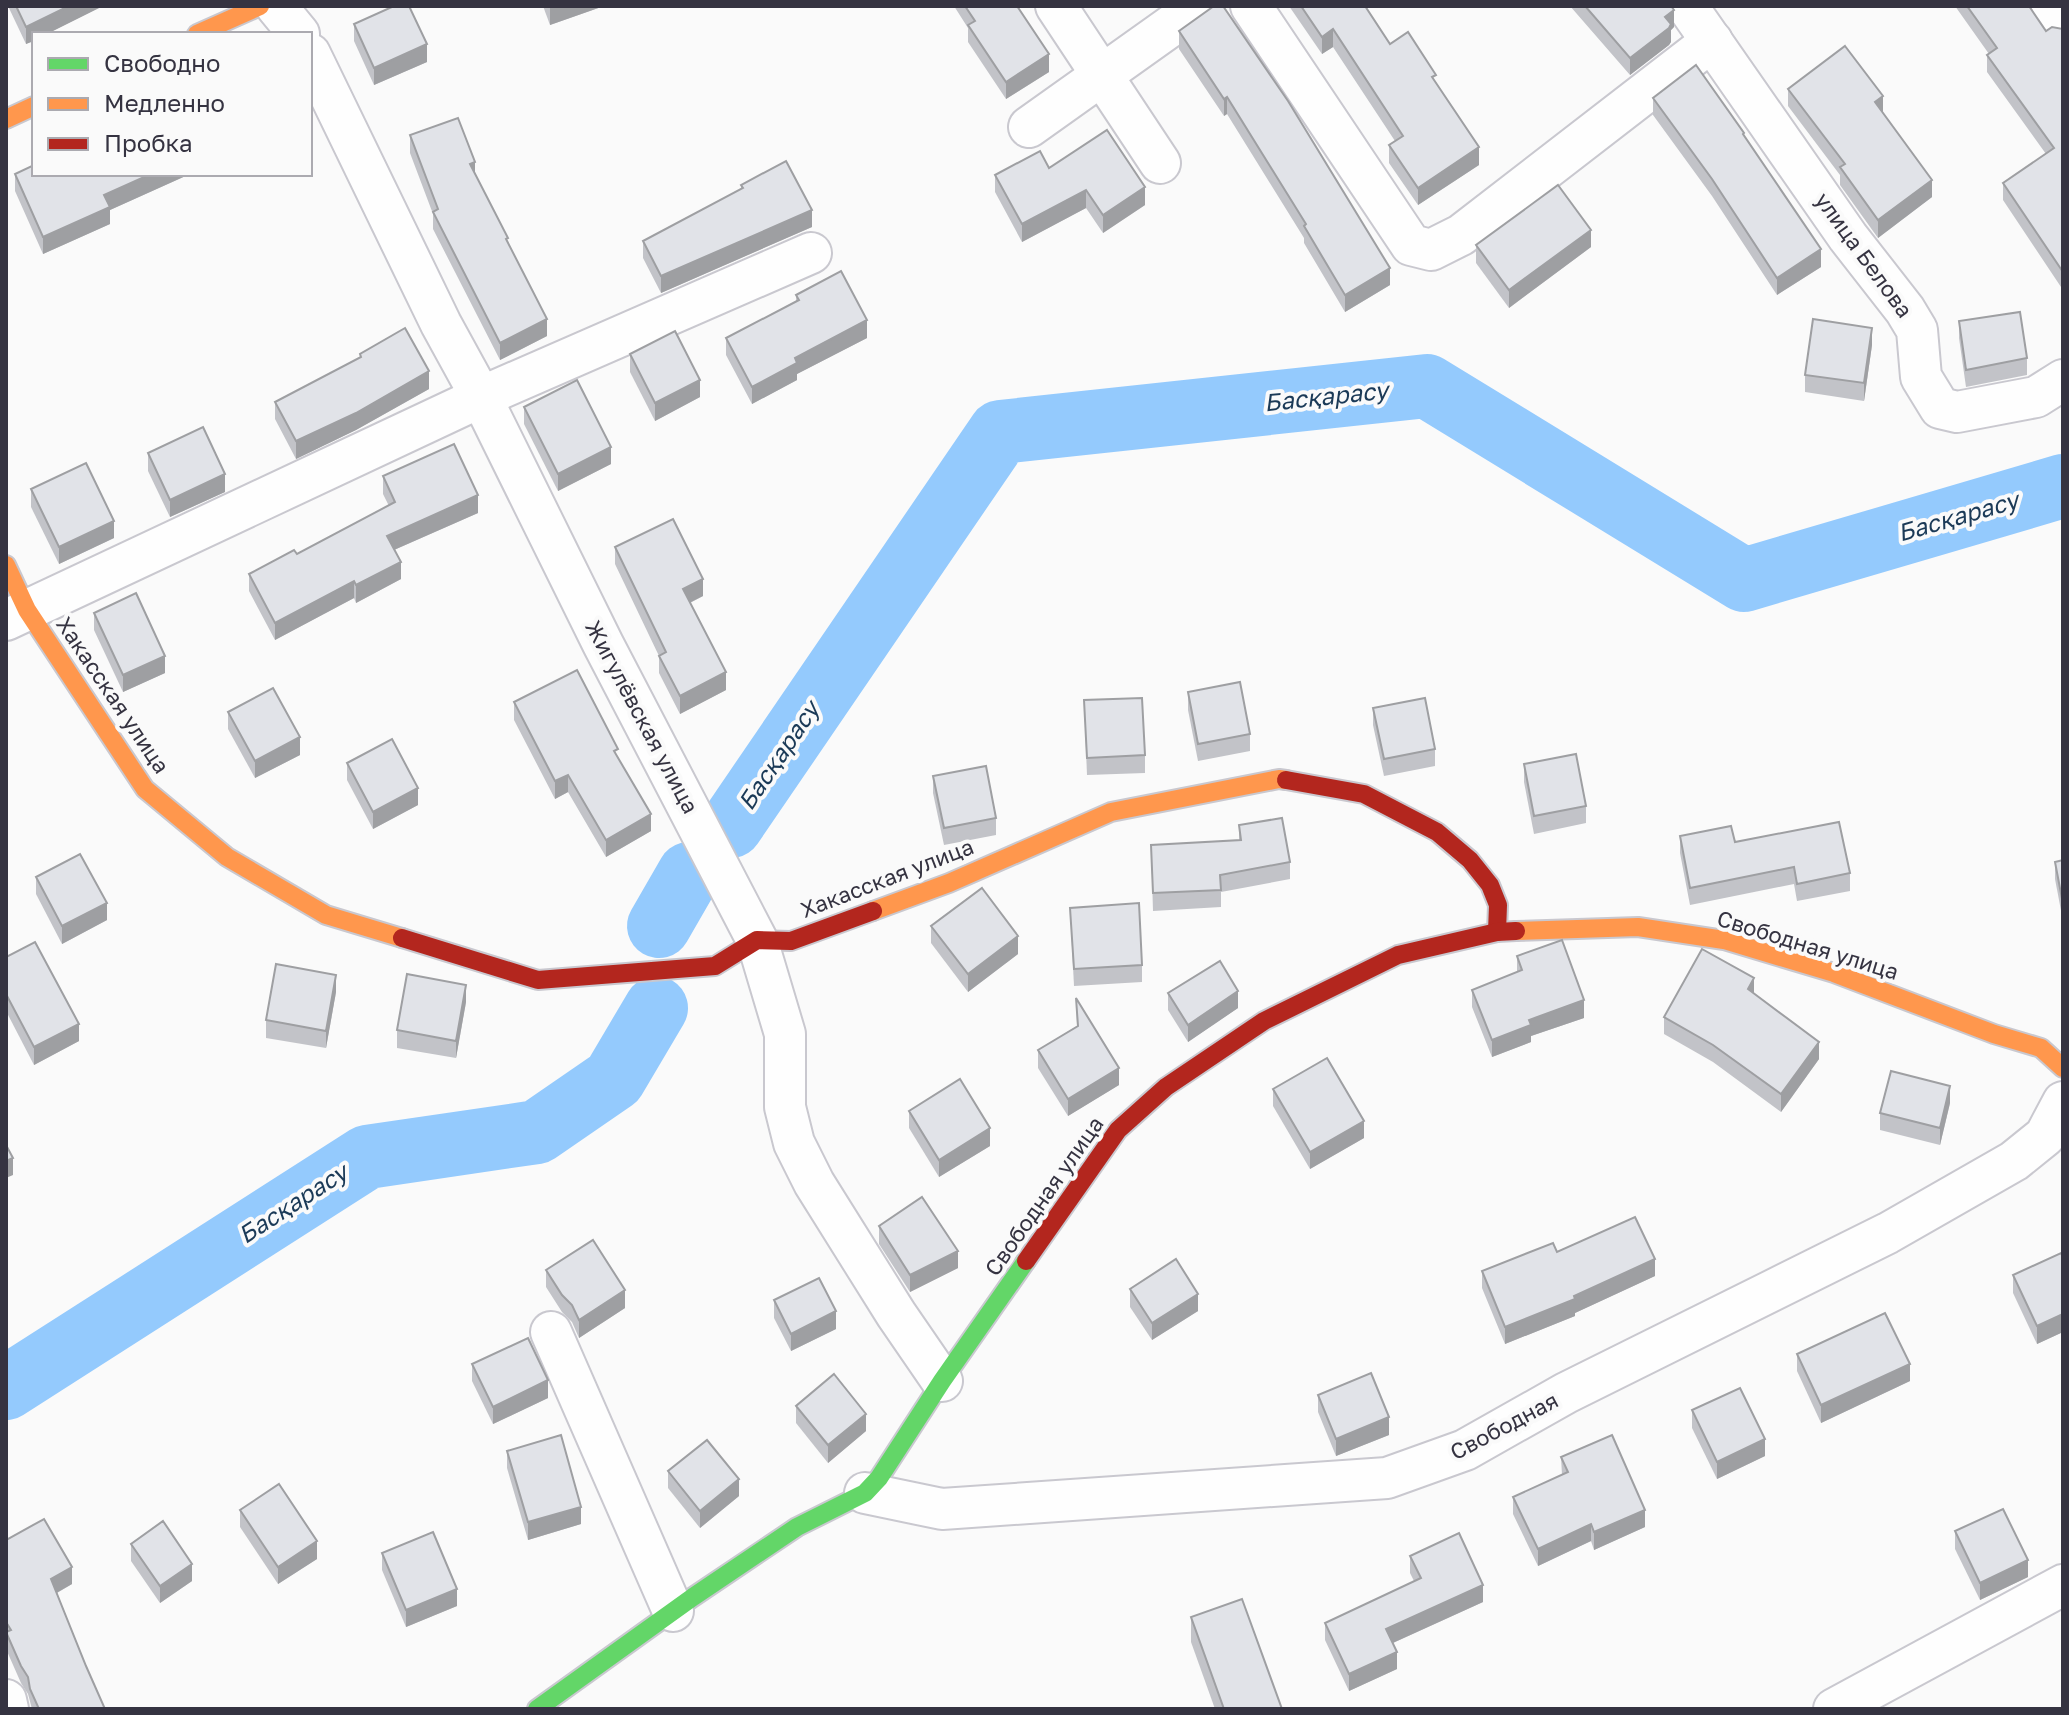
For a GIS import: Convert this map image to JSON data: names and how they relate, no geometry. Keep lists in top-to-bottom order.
{
  "streets": {
    "street": [
      "улица Белова",
      "Хакасская улица",
      "Жигулёвская улица",
      "Свободная улица",
      "Свободная"
    ]
  },
  "crossings": [
    ["Хакасская улица", "Жигулёвская улица"],
    ["Хакасская улица", "Свободная улица"],
    ["Жигулёвская улица", "Свободная улица"],
    ["Свободная улица", "Свободная"]
  ],
  "water": ["Басқарасу"],
  "legend": ["Свободно", "Медленно", "Пробка"]
}
